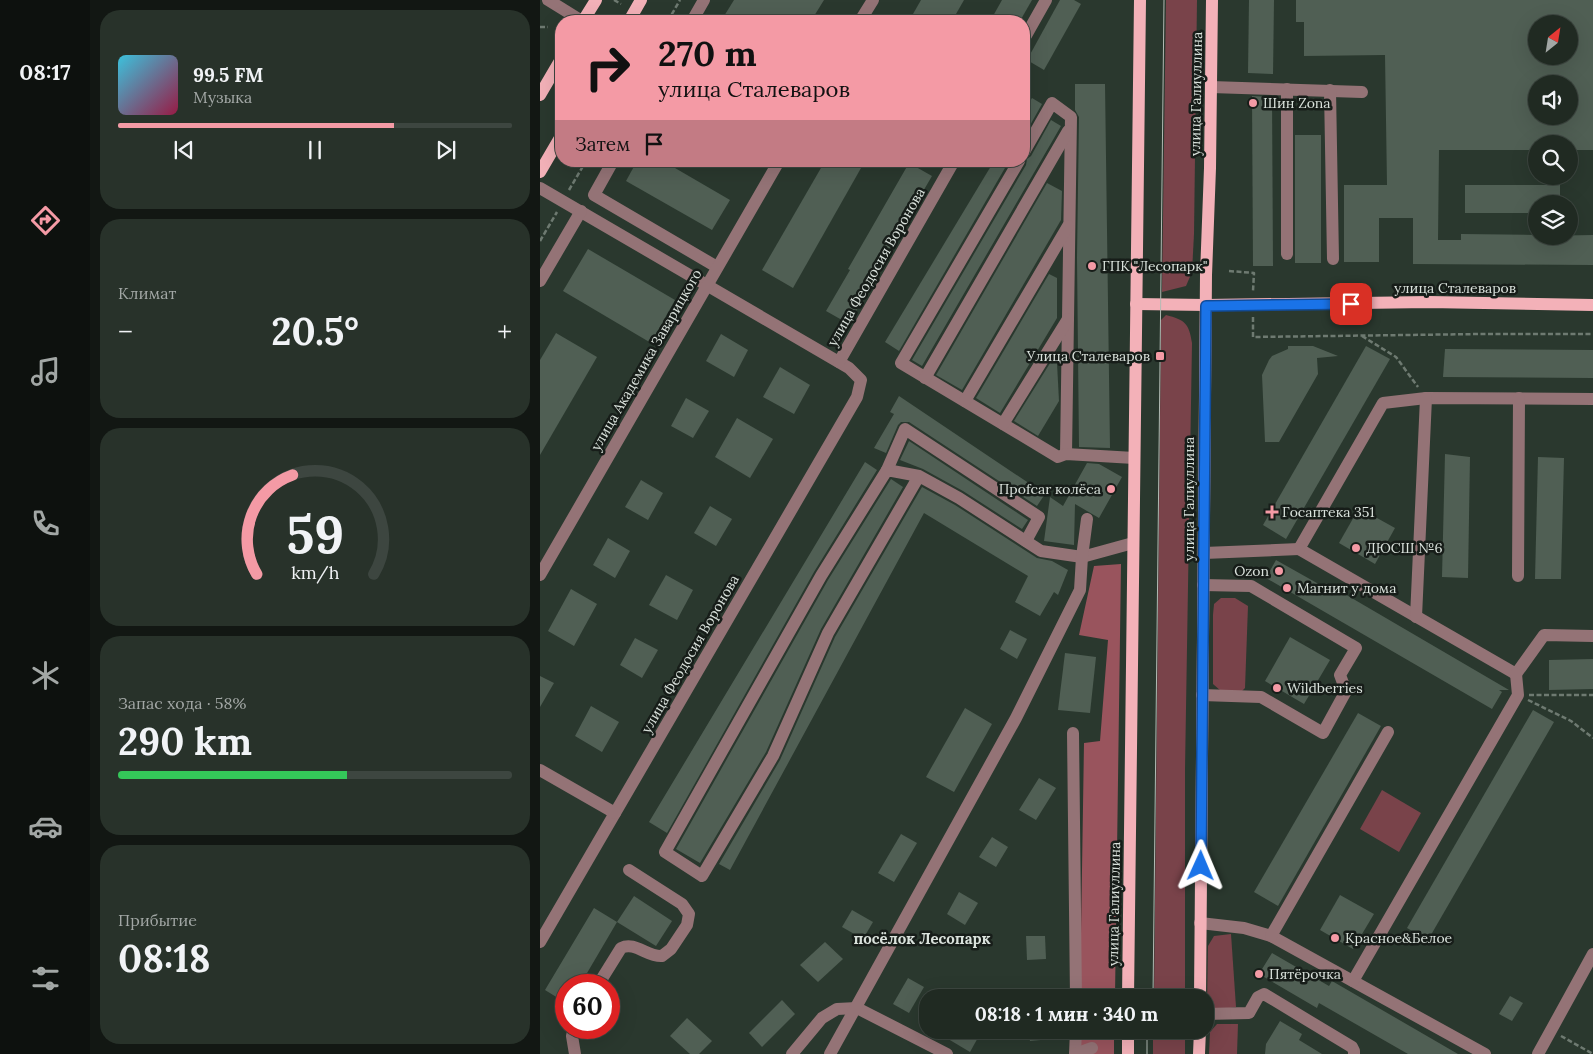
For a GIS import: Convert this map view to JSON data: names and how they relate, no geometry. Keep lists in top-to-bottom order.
{
  "streets": {
    "main road": ["улица Галиуллина", "улица Сталеваров"],
    "street": ["улица Феодосия Воронова", "улица Академика Заварицкого"]
  },
  "crossings": [
    ["улица Галиуллина", "улица Сталеваров"]
  ],
  "districts": ["посёлок Лесопарк"],
  "places": {
    "other": [
      "Шин Zona",
      "ГПК \"Лесопарк\"",
      "Проfcar колёса",
      "ДЮСШ №6",
      "Ozon",
      "Магнит у дома",
      "Wildberries",
      "Красное&Белое",
      "Пятёрочка"
    ],
    "transit": ["Улица Сталеваров"],
    "health": ["Госаптека 351"]
  },
  "north": "top right",
  "page": {
    "tabs": "08:17",
    "turn": ["270 m", "улица Сталеваров"],
    "song": ["99.5 FM", "Музыка"],
    "then": "Затем",
    "tile": [
      "Климат",
      ["Запас хода · 58%", "290 km"],
      ["Прибытие", "08:18"]
    ],
    "heat": ["−", "20.5°", "+"],
    "limit": "60",
    "trip": "08:18 · 1 мин · 340 m",
    "gauge": ["59", "km/h"]
  }
}
